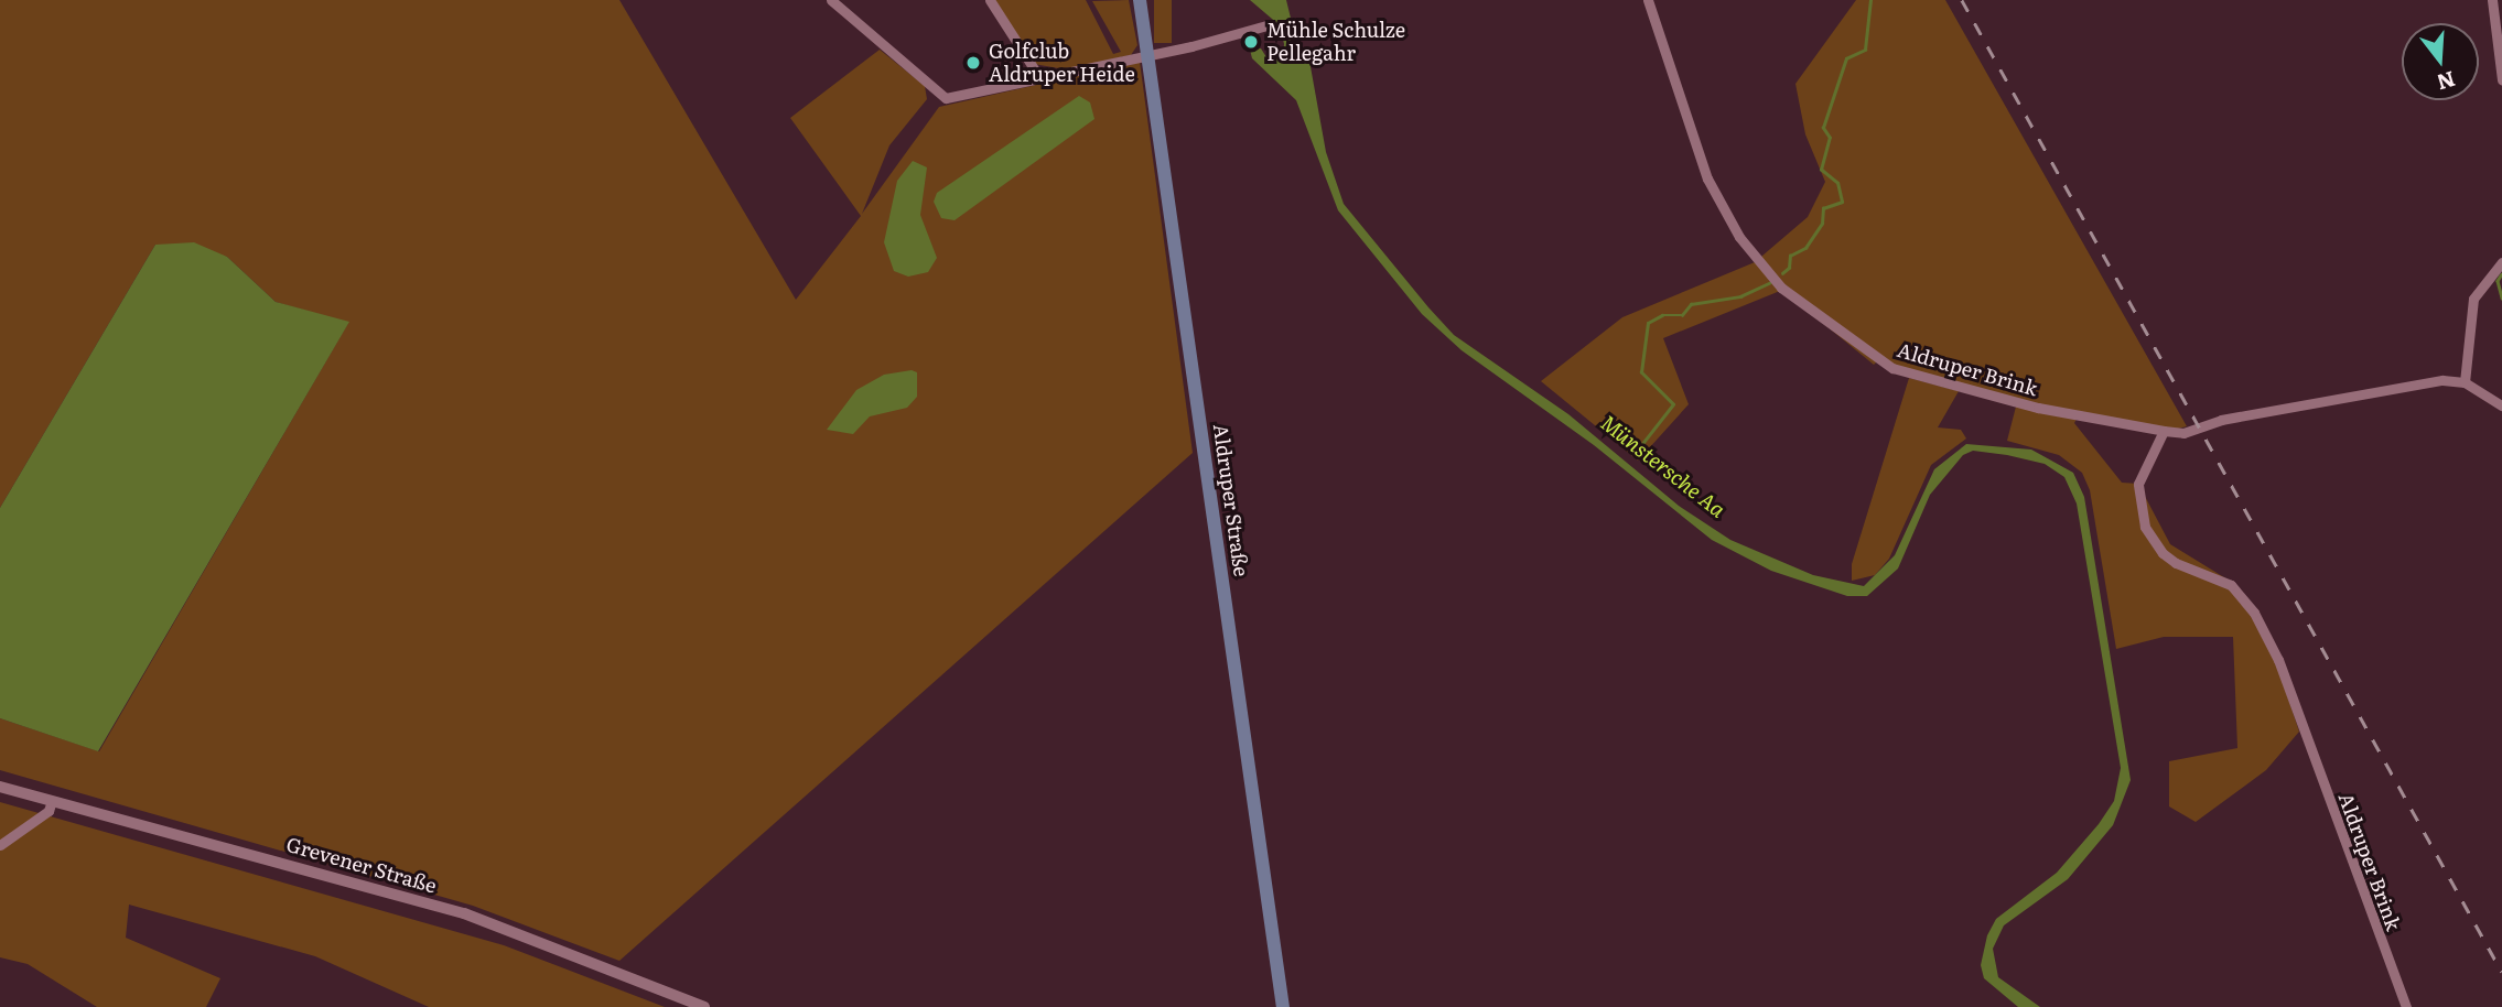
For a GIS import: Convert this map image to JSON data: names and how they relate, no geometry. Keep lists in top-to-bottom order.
{
  "streets": {
    "main road": ["Aldruper Straße"],
    "street": ["Aldruper Brink", "Grevener Straße"]
  },
  "water": ["Münstersche Aa"],
  "places": ["Mühle Schulze Pellegahr", "Golfclub Aldruper Heide"],
  "north": "bottom"
}
